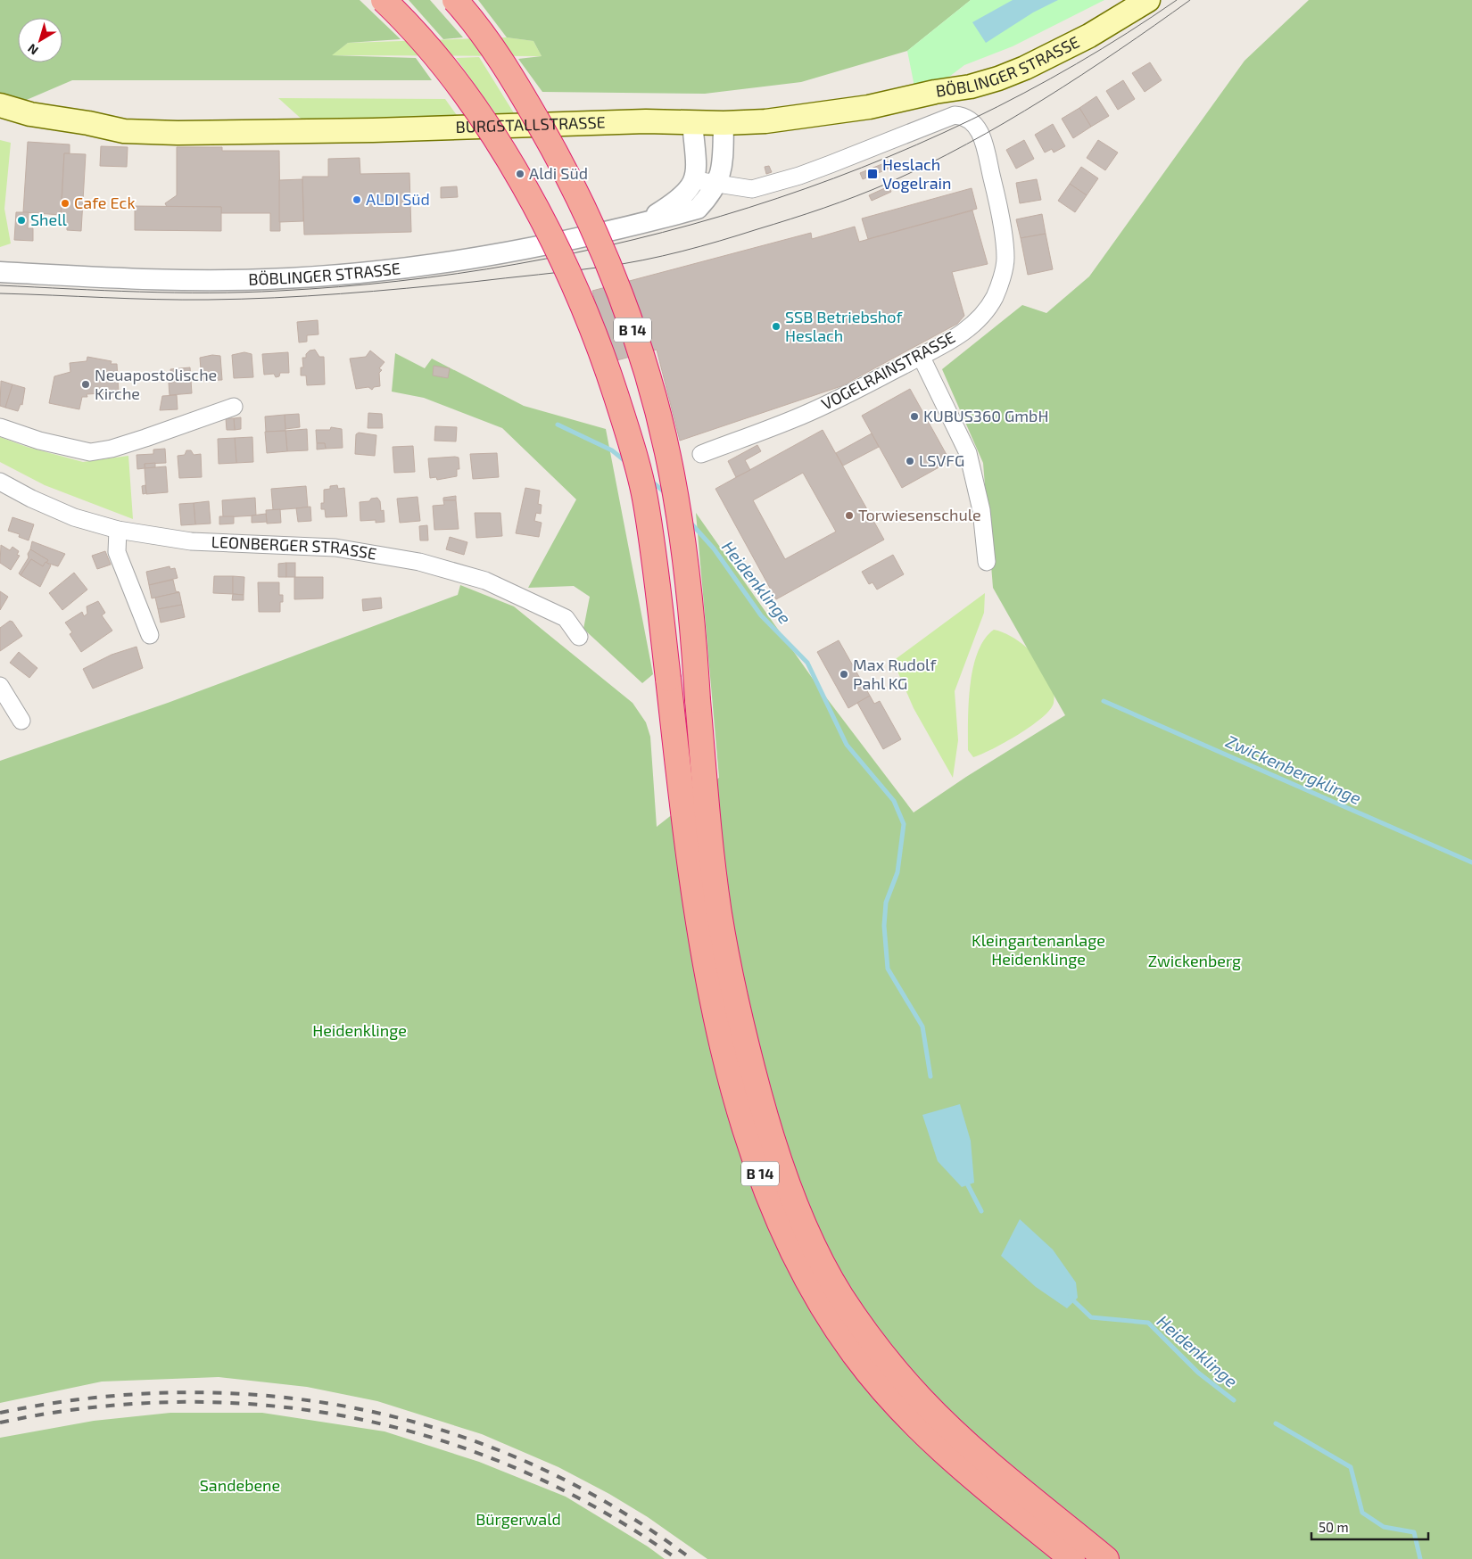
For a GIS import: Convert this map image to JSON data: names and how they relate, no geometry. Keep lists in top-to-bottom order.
{
  "streets": {
    "highway": ["B 14"],
    "main road": ["BÖBLINGER STRASSE", "BURGSTALLSTRASSE"],
    "street": ["VOGELRAINSTRASSE", "LEONBERGER STRASSE"]
  },
  "crossings": [
    ["BÖBLINGER STRASSE", "BURGSTALLSTRASSE"],
    ["BÖBLINGER STRASSE", "VOGELRAINSTRASSE"]
  ],
  "water": ["Heidenklinge", "Zwickenbergklinge"],
  "parks": [
    "Kleingartenanlage Heidenklinge",
    "Zwickenberg",
    "Heidenklinge",
    "Sandebene",
    "Bürgerwald"
  ],
  "places": {
    "other": [
      "Aldi Süd",
      "ALDI Süd",
      "Cafe Eck",
      "Shell",
      "SSB Betriebshof Heslach",
      "Neuapostolische Kirche",
      "KUBUS360 GmbH",
      "LSVFG",
      "Torwiesenschule",
      "Max Rudolf Pahl KG"
    ],
    "transit": ["Heslach Vogelrain"]
  },
  "scale_bar": "50 m",
  "north": "bottom left"
}
